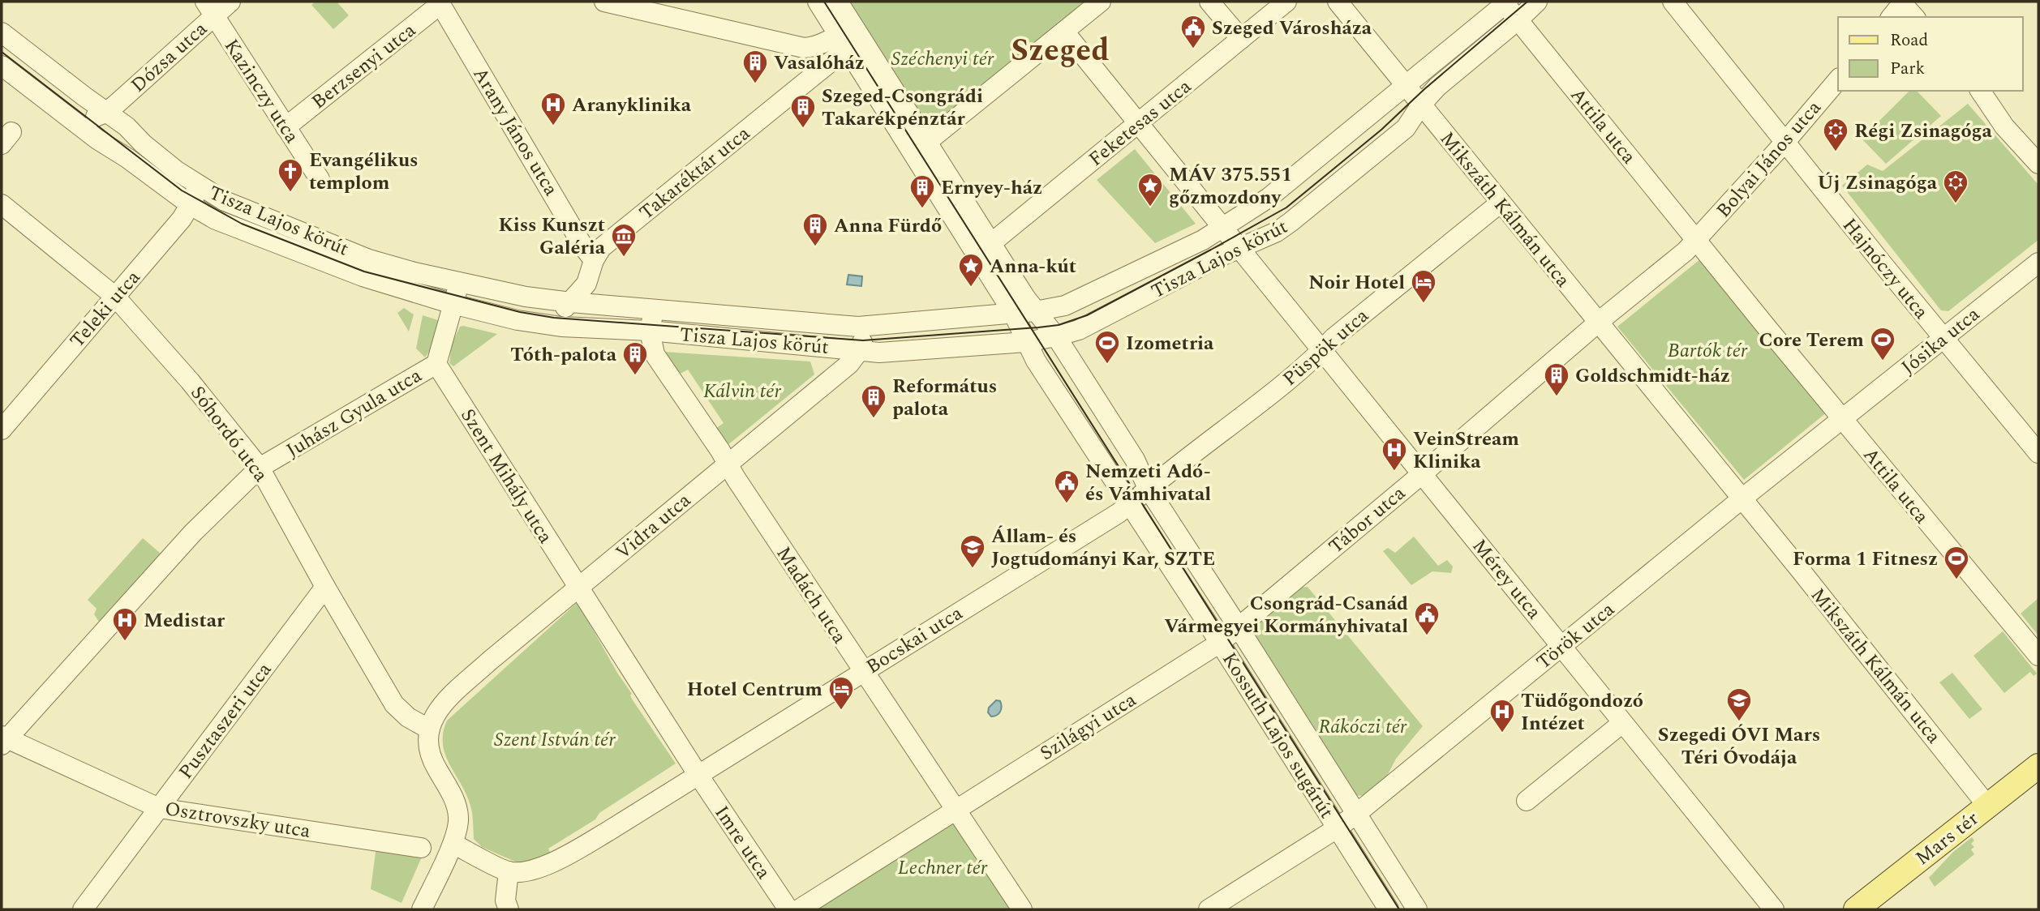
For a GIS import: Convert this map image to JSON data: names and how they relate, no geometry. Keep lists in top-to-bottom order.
{
  "streets": {
    "main road": ["Mars tér"],
    "street": [
      "Dózsa utca",
      "Berzsenyi utca",
      "Kazinczy utca",
      "Feketesas utca",
      "Attila utca",
      "Arany János utca",
      "Bolyai János utca",
      "Takaréktár utca",
      "Mikszáth Kálmán utca",
      "Tisza Lajos körút",
      "Hajnóczy utca",
      "Teleki utca",
      "Jósika utca",
      "Püspök utca",
      "Juhász Gyula utca",
      "Sóhordó utca",
      "Szent Mihály utca",
      "Tábor utca",
      "Vidra utca",
      "Mérey utca",
      "Madách utca",
      "Török utca",
      "Bocskai utca",
      "Pusztaszeri utca",
      "Szilágyi utca",
      "Kossuth Lajos sugárút",
      "Osztrovszky utca",
      "Imre utca"
    ]
  },
  "crossings": [
    ["Dózsa utca", "Kazinczy utca"],
    ["Dózsa utca", "Tisza Lajos körút"],
    ["Berzsenyi utca", "Kazinczy utca"],
    ["Berzsenyi utca", "Arany János utca"],
    ["Feketesas utca", "Mérey utca"],
    ["Feketesas utca", "Kossuth Lajos sugárút"],
    ["Attila utca", "Bolyai János utca"],
    ["Attila utca", "Tisza Lajos körút"],
    ["Attila utca", "Jósika utca"],
    ["Arany János utca", "Takaréktár utca"],
    ["Bolyai János utca", "Hajnóczy utca"],
    ["Takaréktár utca", "Tisza Lajos körút"],
    ["Mikszáth Kálmán utca", "Tisza Lajos körút"],
    ["Mikszáth Kálmán utca", "Püspök utca"],
    ["Mikszáth Kálmán utca", "Tábor utca"],
    ["Mikszáth Kálmán utca", "Török utca"],
    ["Mikszáth Kálmán utca", "Mars tér"],
    ["Tisza Lajos körút", "Teleki utca"],
    ["Tisza Lajos körút", "Juhász Gyula utca"],
    ["Tisza Lajos körút", "Mérey utca"],
    ["Tisza Lajos körút", "Kossuth Lajos sugárút"],
    ["Hajnóczy utca", "Jósika utca"],
    ["Teleki utca", "Sóhordó utca"],
    ["Püspök utca", "Mérey utca"],
    ["Püspök utca", "Kossuth Lajos sugárút"],
    ["Juhász Gyula utca", "Sóhordó utca"],
    ["Juhász Gyula utca", "Szent Mihály utca"],
    ["Juhász Gyula utca", "Osztrovszky utca"],
    ["Sóhordó utca", "Pusztaszeri utca"],
    ["Szent Mihály utca", "Vidra utca"],
    ["Tábor utca", "Mérey utca"],
    ["Tábor utca", "Kossuth Lajos sugárút"],
    ["Vidra utca", "Madách utca"],
    ["Mérey utca", "Török utca"],
    ["Madách utca", "Bocskai utca"],
    ["Madách utca", "Szilágyi utca"],
    ["Török utca", "Kossuth Lajos sugárút"],
    ["Bocskai utca", "Kossuth Lajos sugárút"],
    ["Bocskai utca", "Imre utca"],
    ["Pusztaszeri utca", "Osztrovszky utca"],
    ["Szilágyi utca", "Kossuth Lajos sugárút"]
  ],
  "districts": ["Szeged"],
  "parks": [
    "Széchenyi tér",
    "Bartók tér",
    "Kálvin tér",
    "Rákóczi tér",
    "Szent István tér",
    "Lechner tér"
  ],
  "places": {
    "public building": ["Szeged Városháza", "Nemzeti Adó- és Vámhivatal", "Csongrád-Csanád Vármegyei Kormányhivatal"],
    "building": [
      "Vasalóház",
      "Szeged-Csongrádi Takarékpénztár",
      "Ernyey-ház",
      "Anna Fürdő",
      "Tóth-palota",
      "Goldschmidt-ház",
      "Református palota"
    ],
    "hospital": [
      "Aranyklinika",
      "VeinStream Klinika",
      "Medistar",
      "Tüdőgondozó Intézet"
    ],
    "synagogue": ["Régi Zsinagóga", "Új Zsinagóga"],
    "church": ["Evangélikus templom"],
    "place": ["MÁV 375.551 gőzmozdony", "Anna-kút"],
    "museum": ["Kiss Kunszt Galéria"],
    "hotel": ["Noir Hotel", "Hotel Centrum"],
    "sports": ["Core Terem", "Izometria", "Forma 1 Fitnesz"],
    "school or university": ["Állam- és Jogtudományi Kar, SZTE", "Szegedi ÓVI Mars Téri Óvodája"]
  },
  "legend": ["Road", "Park"]
}
